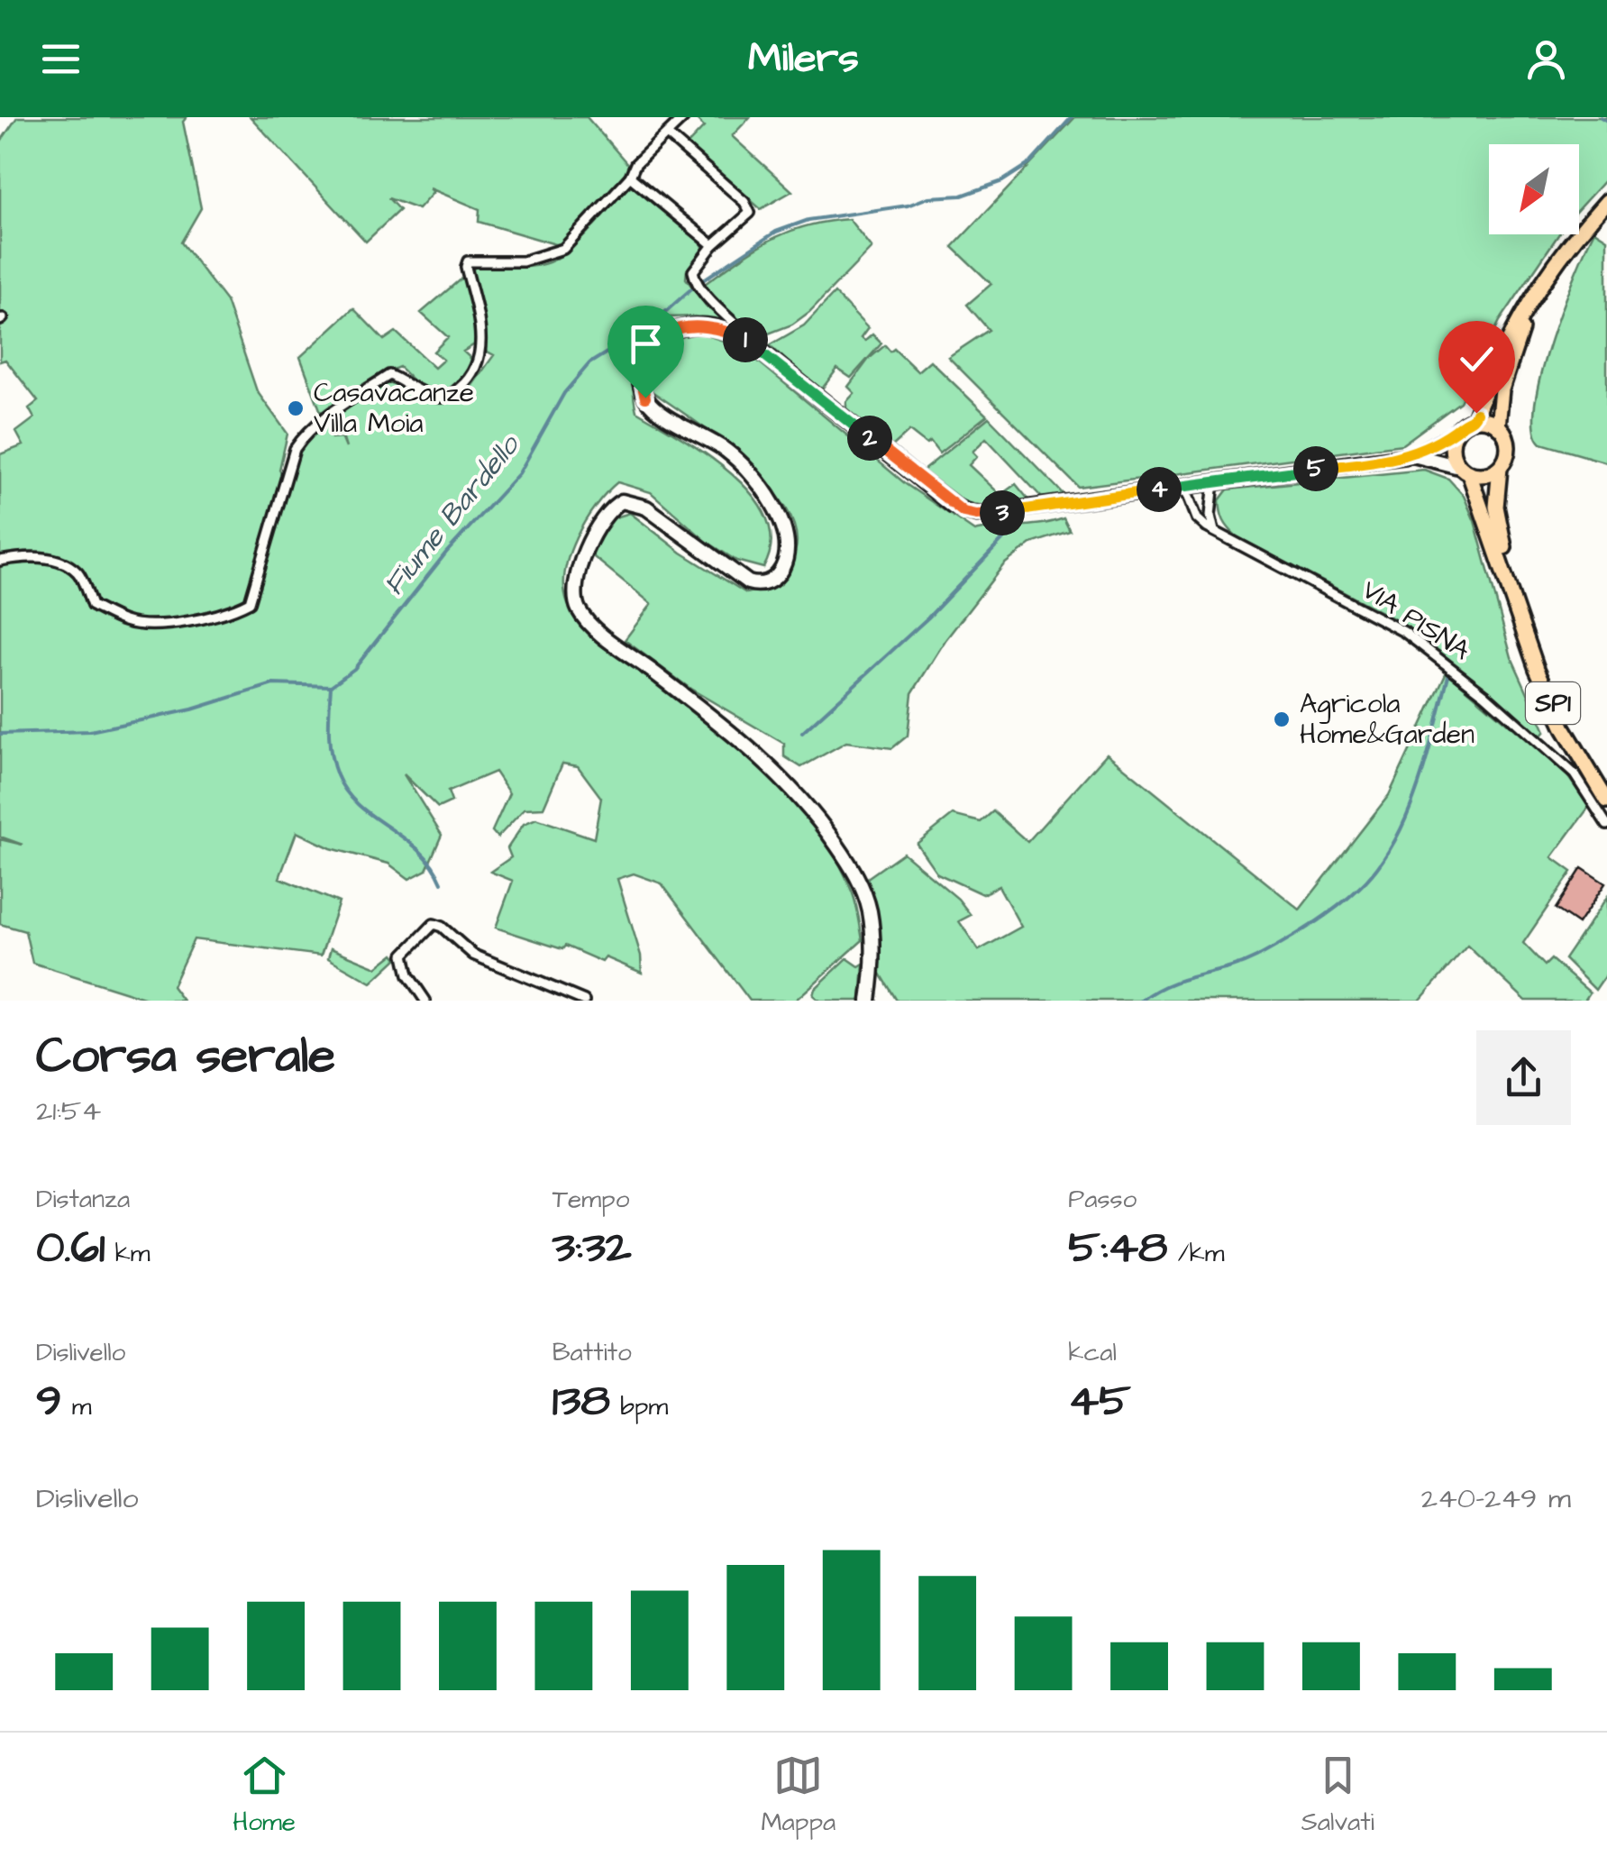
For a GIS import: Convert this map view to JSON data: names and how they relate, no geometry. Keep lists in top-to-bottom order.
{
  "streets": {
    "main road": ["SP1"],
    "street": ["VIA PISNA"]
  },
  "water": ["Fiume Bardello"],
  "places": ["Casavacanze Villa Moia", "Agricola Home&Garden"],
  "north": "bottom left",
  "page": {
    "header": "Milers",
    "pins": [
      "1",
      "2",
      "5",
      "4",
      "3"
    ],
    "heading": ["Corsa serale", "21:54"],
    "stats": [
      ["Distanza", "0.61 km"],
      ["Tempo", "3:32"],
      ["Passo", "5:48 /km"],
      ["Dislivello", "9 m"],
      ["Battito", "138 bpm"],
      ["kcal", "45"]
    ],
    "chart": ["Dislivello", "240–249 m"],
    "tabs": ["Home", "Mappa", "Salvati"]
  }
}
